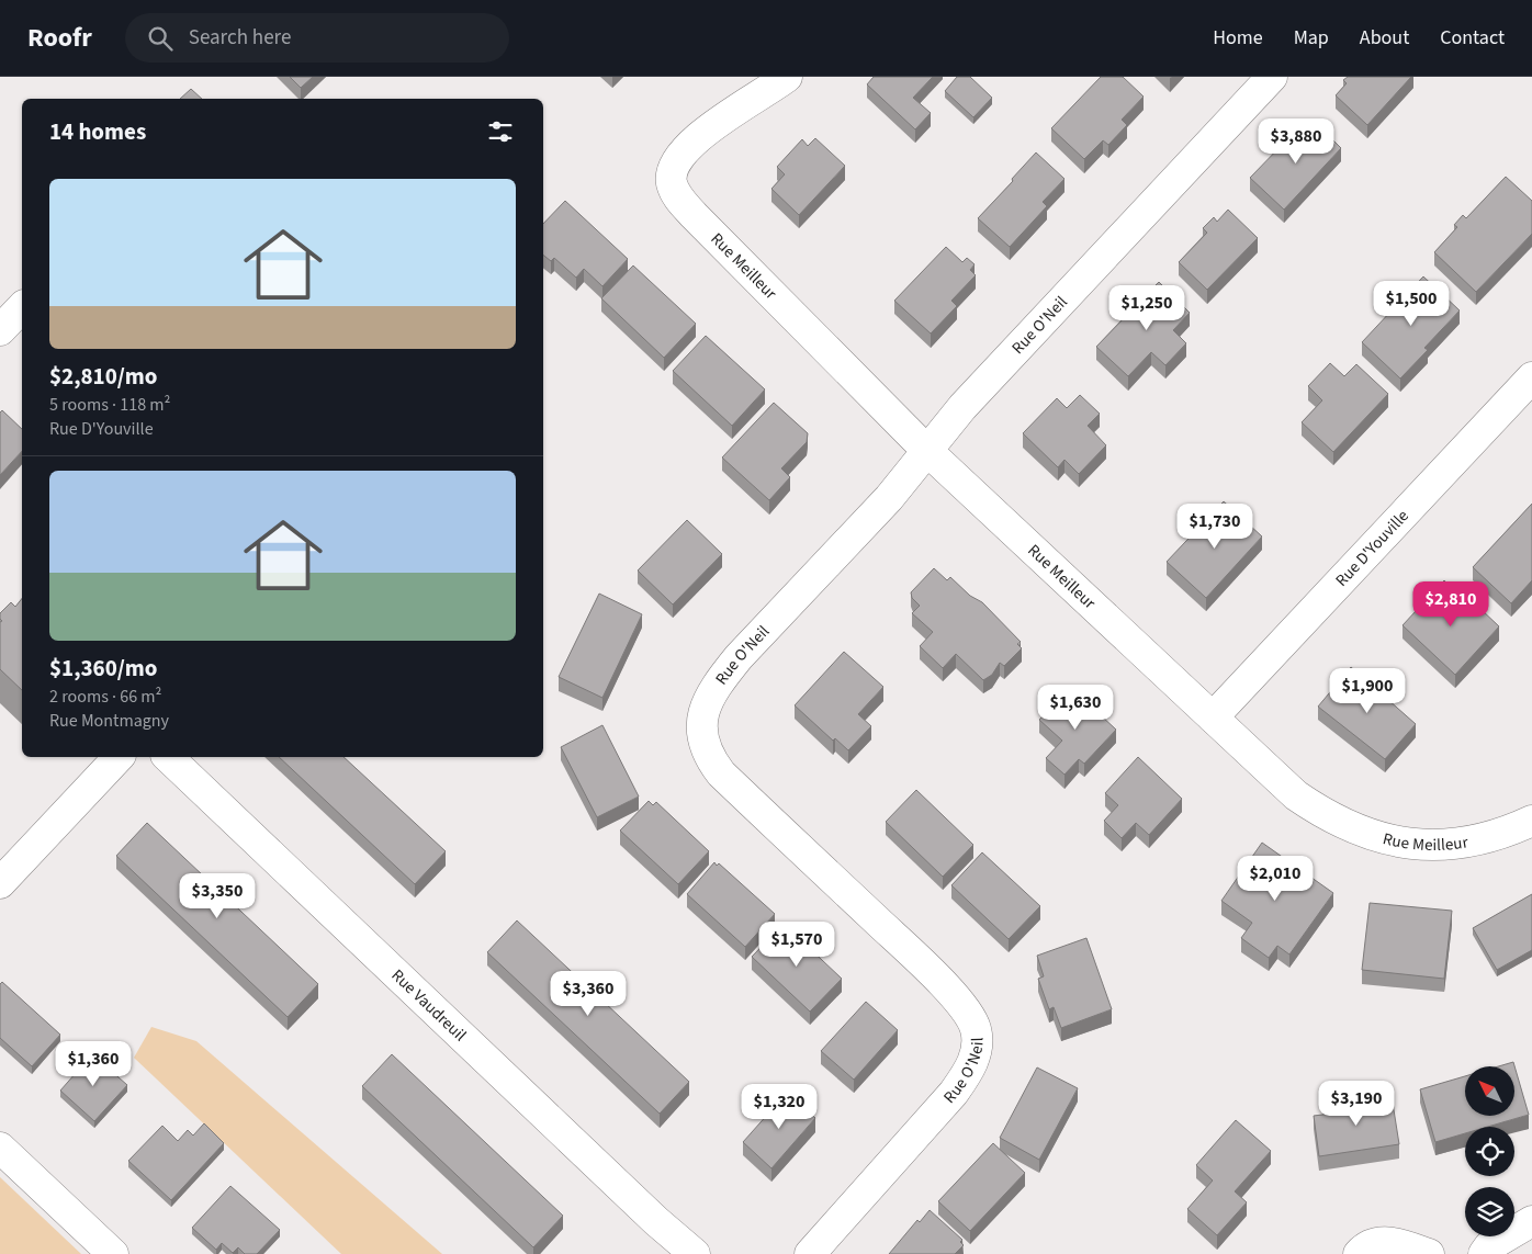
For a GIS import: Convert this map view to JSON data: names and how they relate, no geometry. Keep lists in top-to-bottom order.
{
  "streets": {
    "street": [
      "Rue Meilleur",
      "Rue O'Neil",
      "Rue D'Youville",
      "Rue Vaudreuil"
    ]
  },
  "crossings": [
    ["Rue Meilleur", "Rue O'Neil"],
    ["Rue Meilleur", "Rue D'Youville"]
  ],
  "north": "top left",
  "page": {
    "header": "Roofr",
    "search": "Search here",
    "nav": [
      "Home",
      "Map",
      "About",
      "Contact"
    ],
    "heading": "14 homes",
    "price": [
      "$3,880",
      "$1,500",
      "$1,250",
      "$1,730",
      "$2,810",
      "$1,900",
      "$1,630",
      "$2,010",
      "$3,350",
      "$1,570",
      "$3,360",
      "$1,360",
      "$3,190",
      "$1,320"
    ],
    "list": [
      {
        "name": "$2,810/mo",
        "note": "5 rooms · 118 m² · Rue D'Youville"
      },
      {
        "name": "$1,360/mo",
        "note": "2 rooms · 66 m² · Rue Montmagny"
      }
    ]
  }
}
